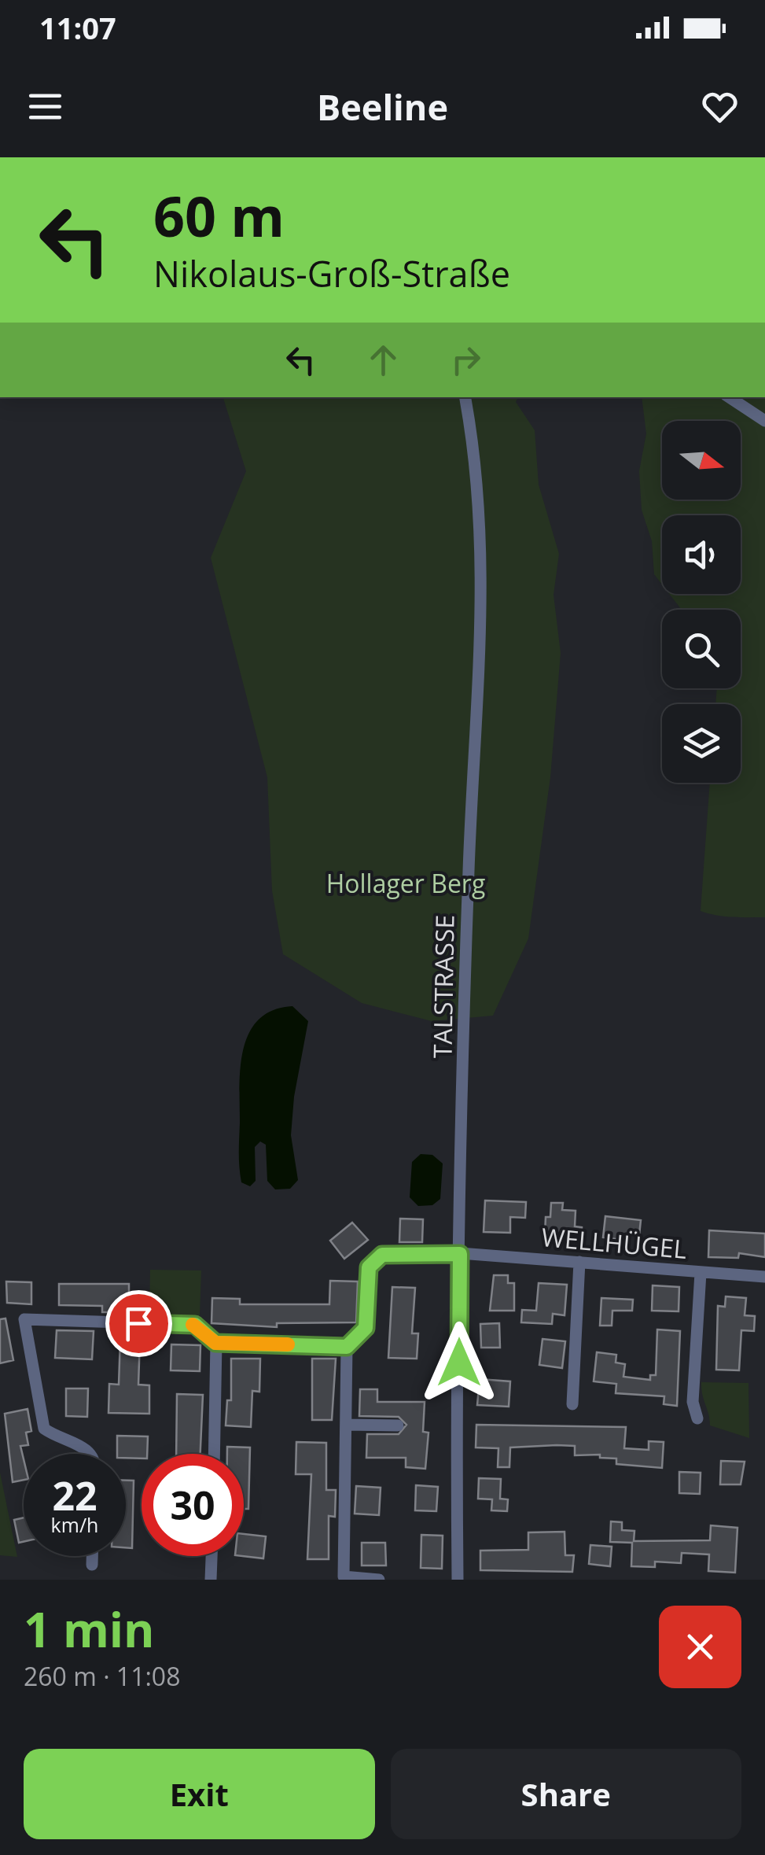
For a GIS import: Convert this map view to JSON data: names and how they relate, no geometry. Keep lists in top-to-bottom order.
{
  "streets": {
    "street": ["TALSTRASSE", "WELLHÜGEL"]
  },
  "crossings": [
    ["TALSTRASSE", "WELLHÜGEL"]
  ],
  "parks": ["Hollager Berg"],
  "north": "right",
  "page": {
    "status": "11:07",
    "header": "Beeline",
    "turn": ["60 m", "Nikolaus-Groß-Straße"],
    "speed": "22 km/h",
    "limit": "30",
    "heading": ["1 min", "260 m · 11:08"],
    "buttons": ["Exit", "Share"]
  }
}
